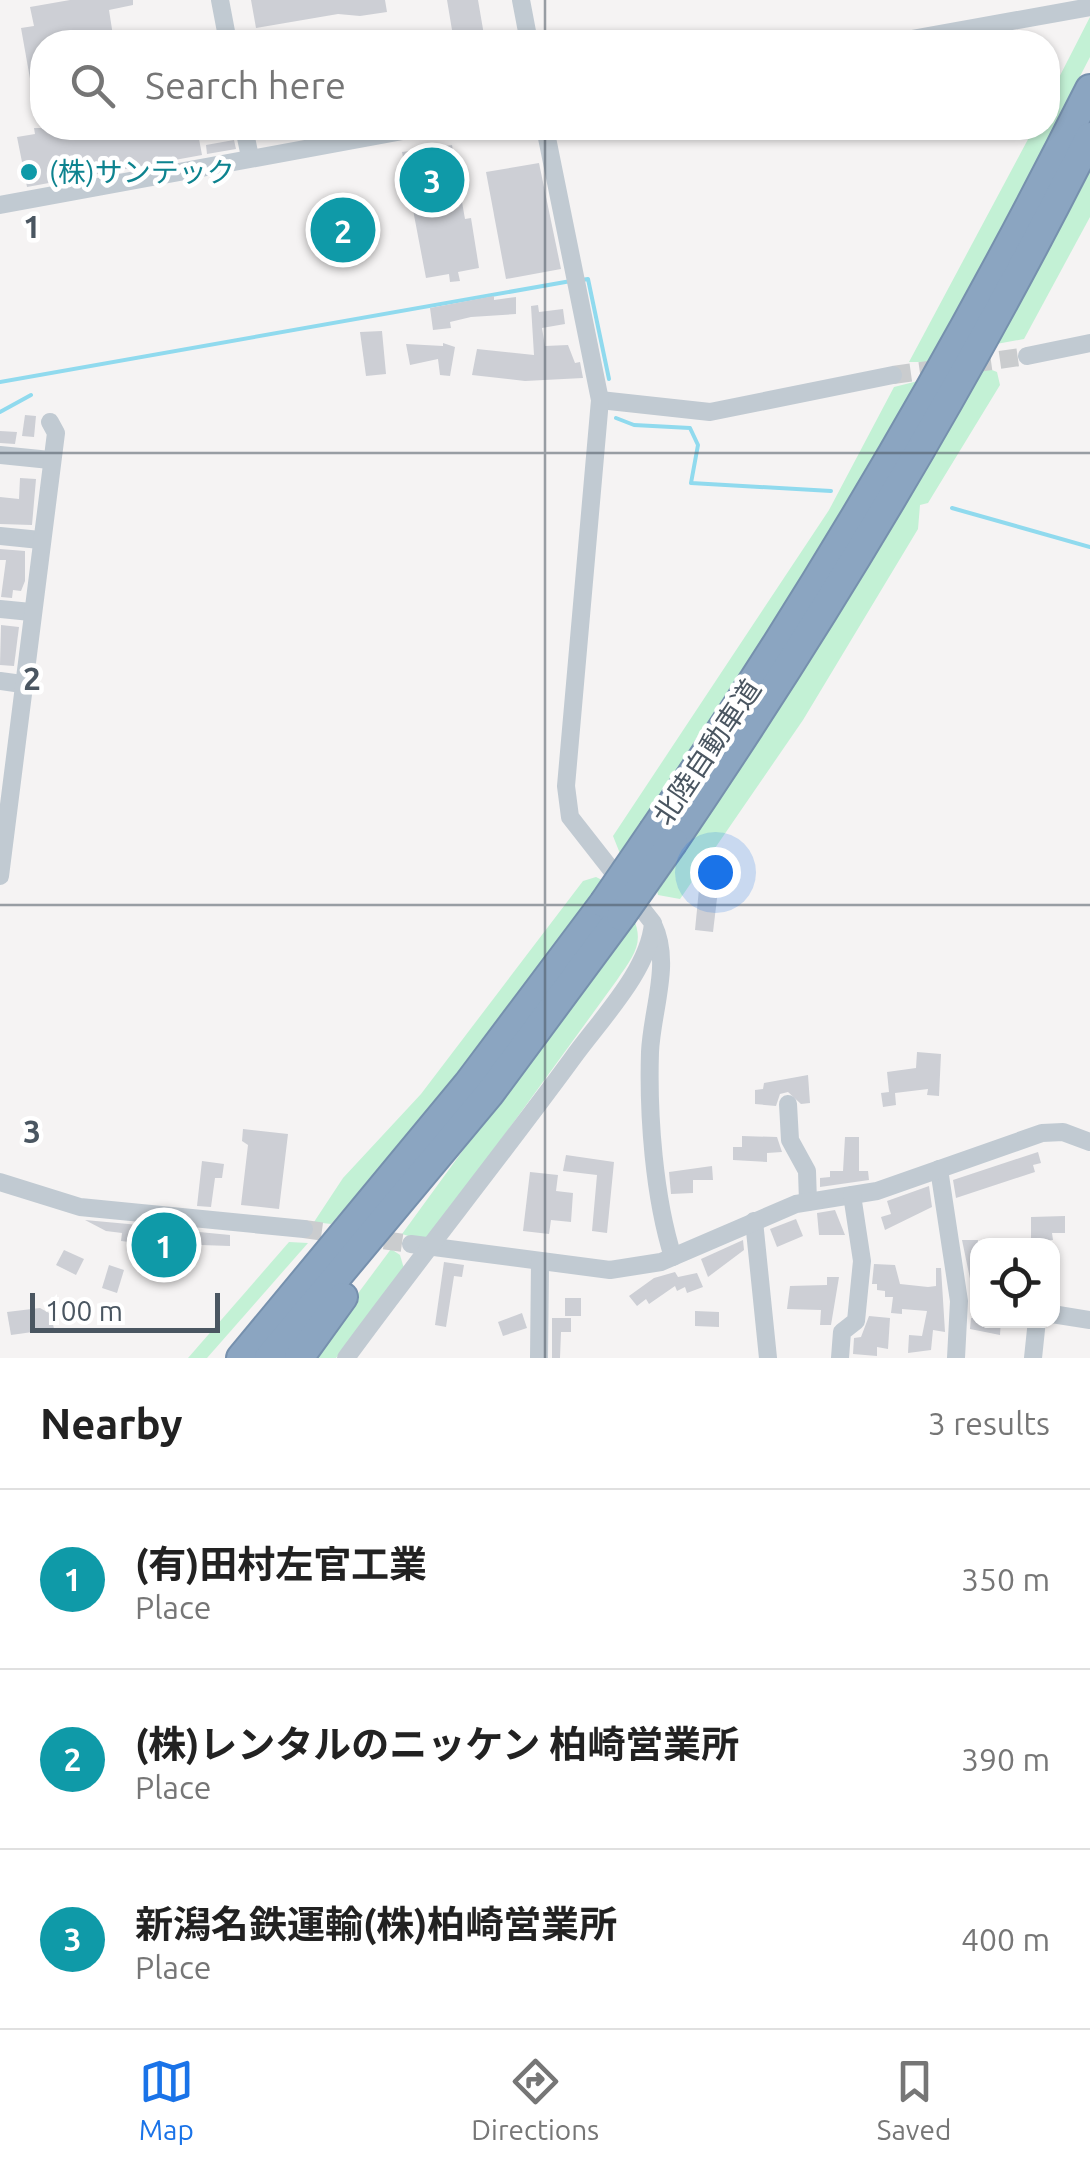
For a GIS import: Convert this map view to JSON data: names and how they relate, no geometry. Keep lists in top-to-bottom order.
{
  "streets": {
    "highway": ["北陸自動車道"]
  },
  "places": ["(株)サンテック"],
  "scale_bar": "100 m",
  "page": {
    "search": "Search here",
    "pins": ["3", "2", "1"],
    "scale": "100 m",
    "heading": ["Nearby", "3 results"],
    "list": [
      {
        "mark": "1",
        "name": "(有)田村左官工業",
        "note": "Place",
        "value": "350 m"
      },
      {
        "mark": "2",
        "name": "(株)レンタルのニッケン 柏崎営業所",
        "note": "Place",
        "value": "390 m"
      },
      {
        "mark": "3",
        "name": "新潟名鉄運輸(株)柏崎営業所",
        "note": "Place",
        "value": "400 m"
      }
    ],
    "nav": ["Map", "Directions", "Saved"]
  },
  "grid": {
    "rows": ["1", "2", "3"]
  }
}
